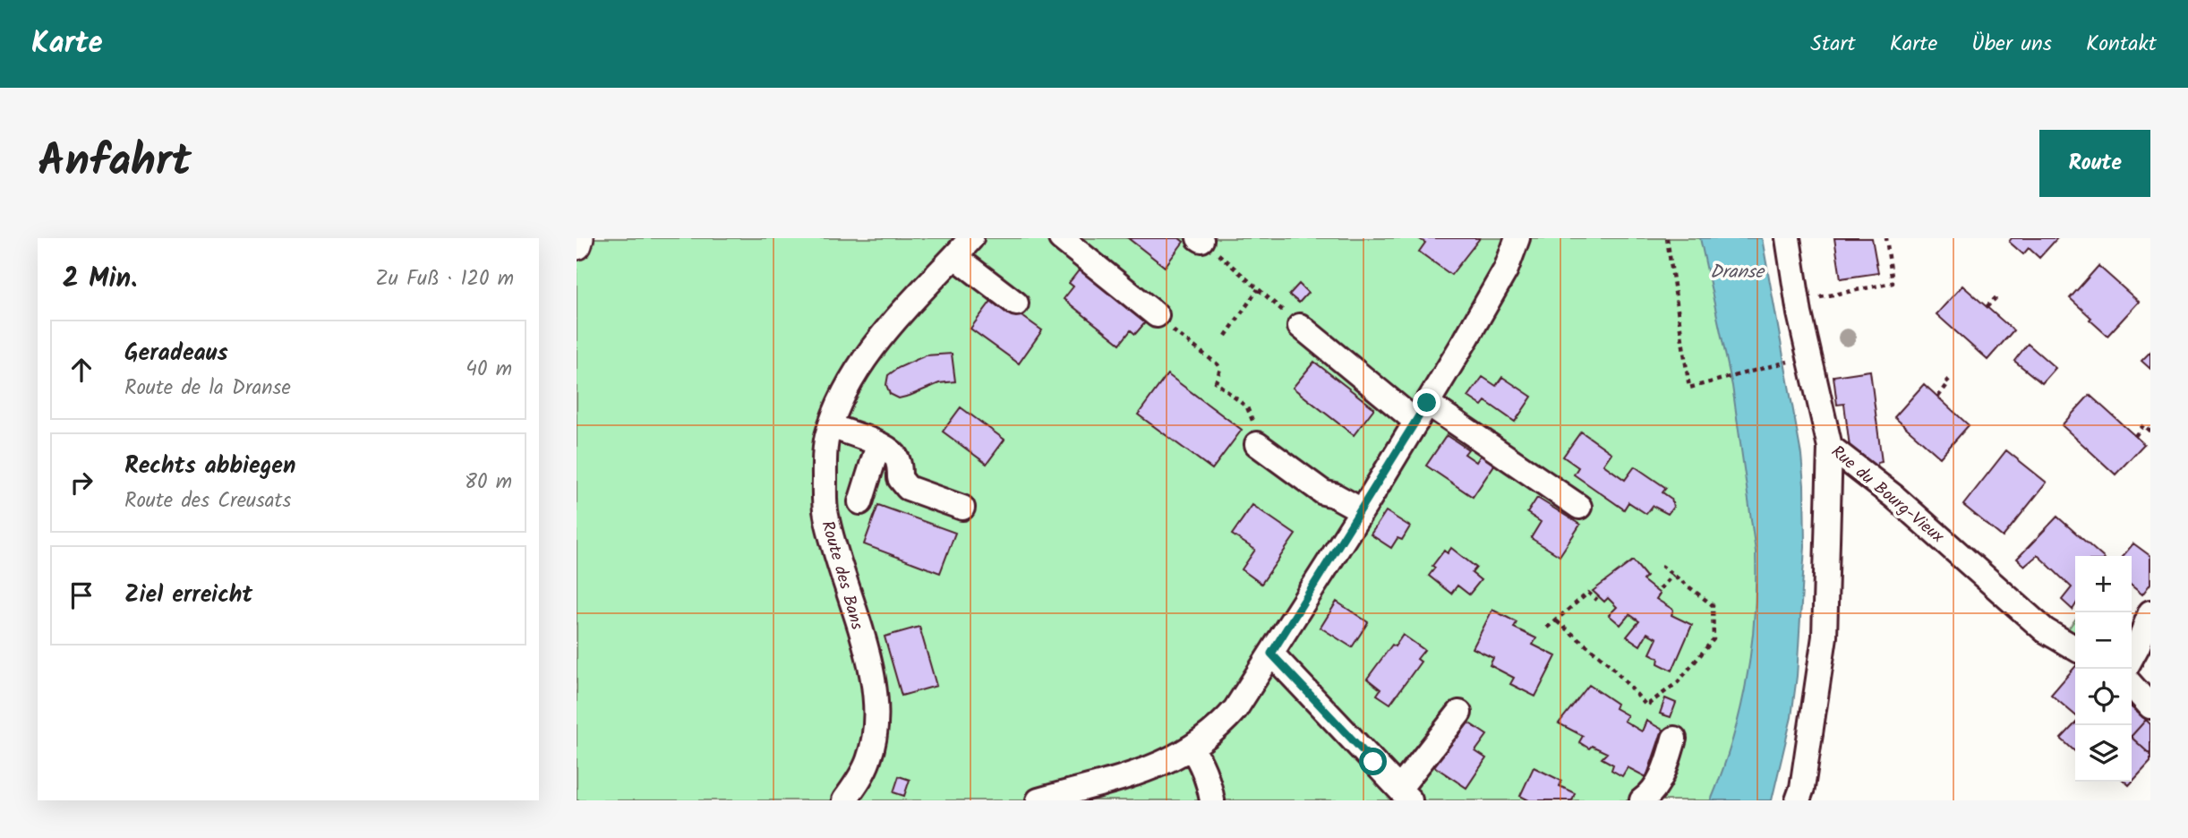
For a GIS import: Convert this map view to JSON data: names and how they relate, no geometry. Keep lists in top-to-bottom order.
{
  "streets": {
    "street": ["Rue du Bourg-Vieux", "Route des Bans"]
  },
  "water": ["Dranse"],
  "page": {
    "header": "Karte",
    "nav": [
      "Start",
      "Karte",
      "Über uns",
      "Kontakt"
    ],
    "title": "Anfahrt",
    "buttons": "Route",
    "heading": ["2 Min.", "Zu Fuß · 120 m"],
    "list": [
      ["Geradeaus", "Route de la Dranse", "40 m"],
      ["Rechts abbiegen", "Route des Creusats", "80 m"],
      "Ziel erreicht"
    ],
    "map_buttons": ["+", "−"]
  }
}
